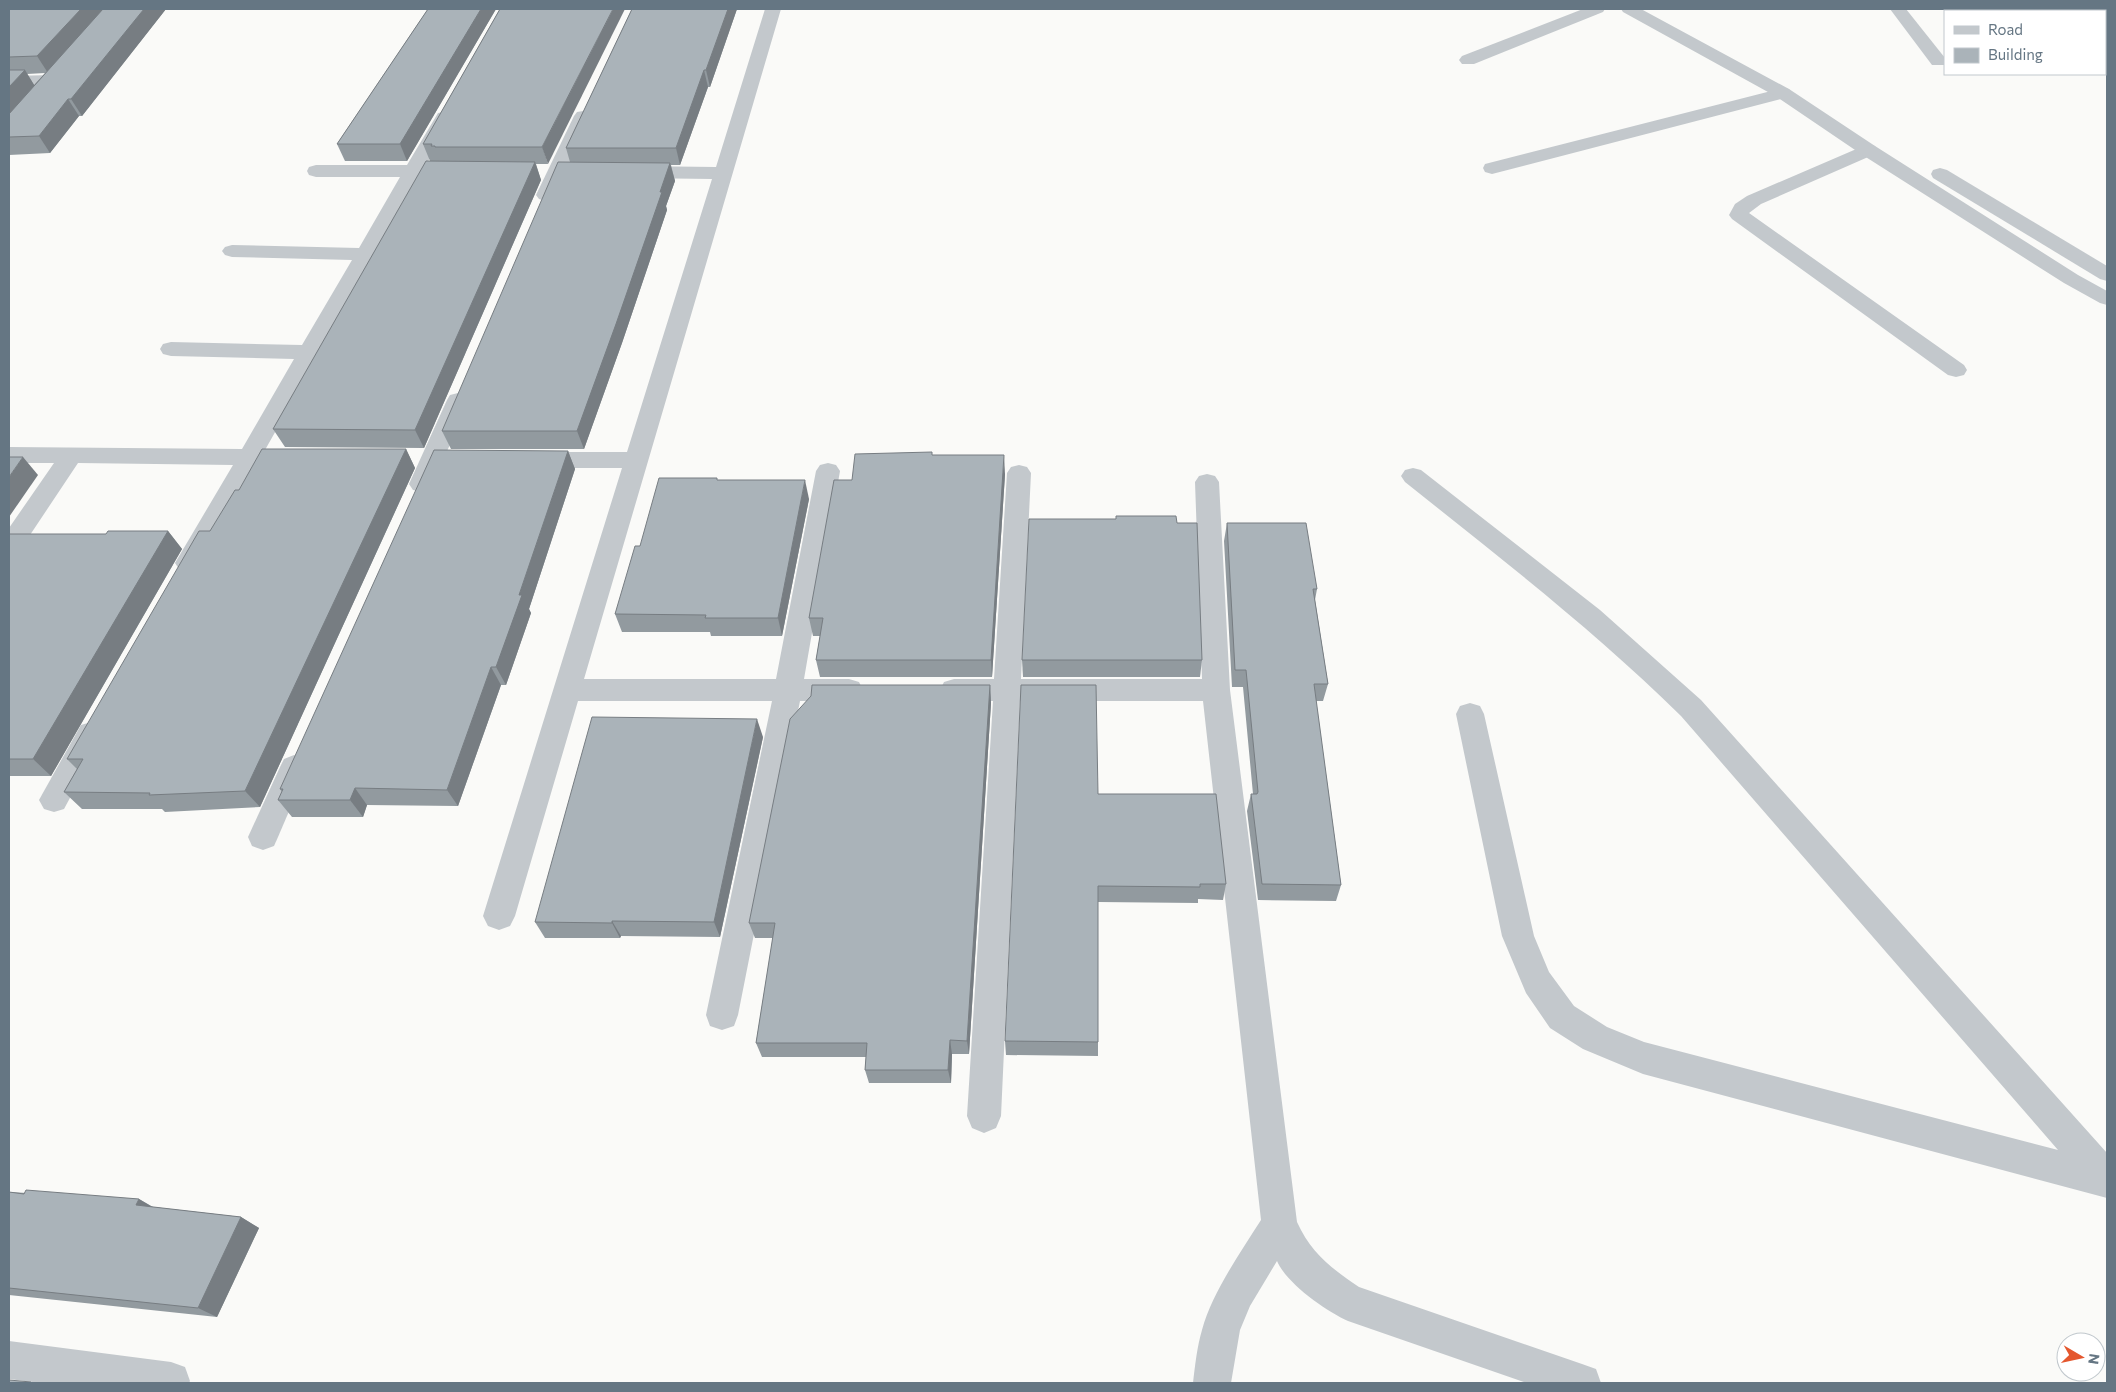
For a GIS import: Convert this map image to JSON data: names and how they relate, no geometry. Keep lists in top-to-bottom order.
{
  "legend": ["Road", "Building"],
  "north": "right"
}
